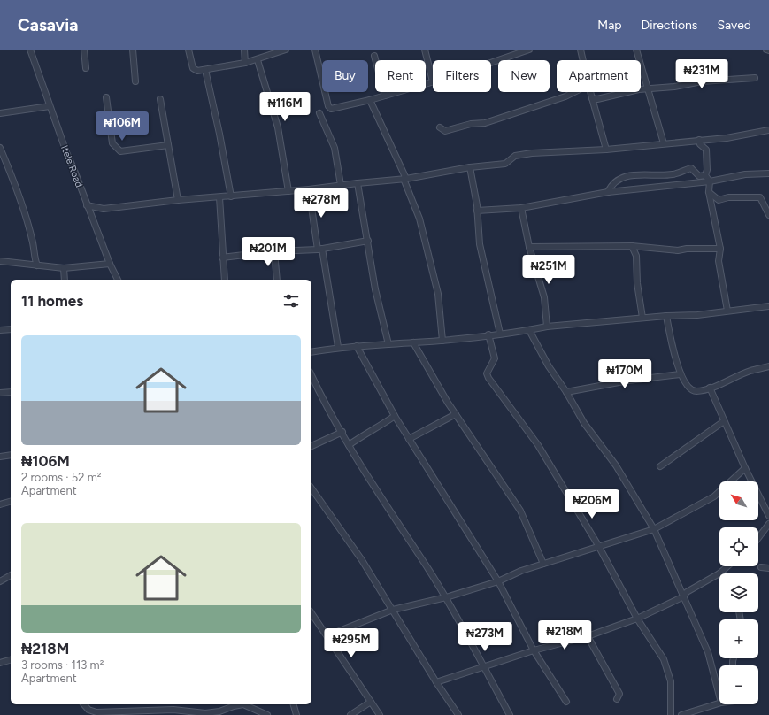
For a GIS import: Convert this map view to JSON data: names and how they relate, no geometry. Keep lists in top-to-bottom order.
{
  "streets": {
    "street": ["Itele Road"]
  },
  "north": "top left",
  "page": {
    "header": "Casavia",
    "nav": ["Map", "Directions", "Saved"],
    "price": [
      "₦231M",
      "₦116M",
      "₦106M",
      "₦278M",
      "₦201M",
      "₦251M",
      "₦170M",
      "₦206M",
      "₦218M",
      "₦273M",
      "₦295M"
    ],
    "chip": [
      "Buy",
      "Rent",
      "Filters",
      "New",
      "Apartment"
    ],
    "heading": "11 homes",
    "list": [
      {
        "name": "₦106M",
        "note": "2 rooms · 52 m² · Apartment"
      },
      {
        "name": "₦218M",
        "note": "3 rooms · 113 m² · Apartment"
      }
    ],
    "map_buttons": ["+", "−"]
  }
}
